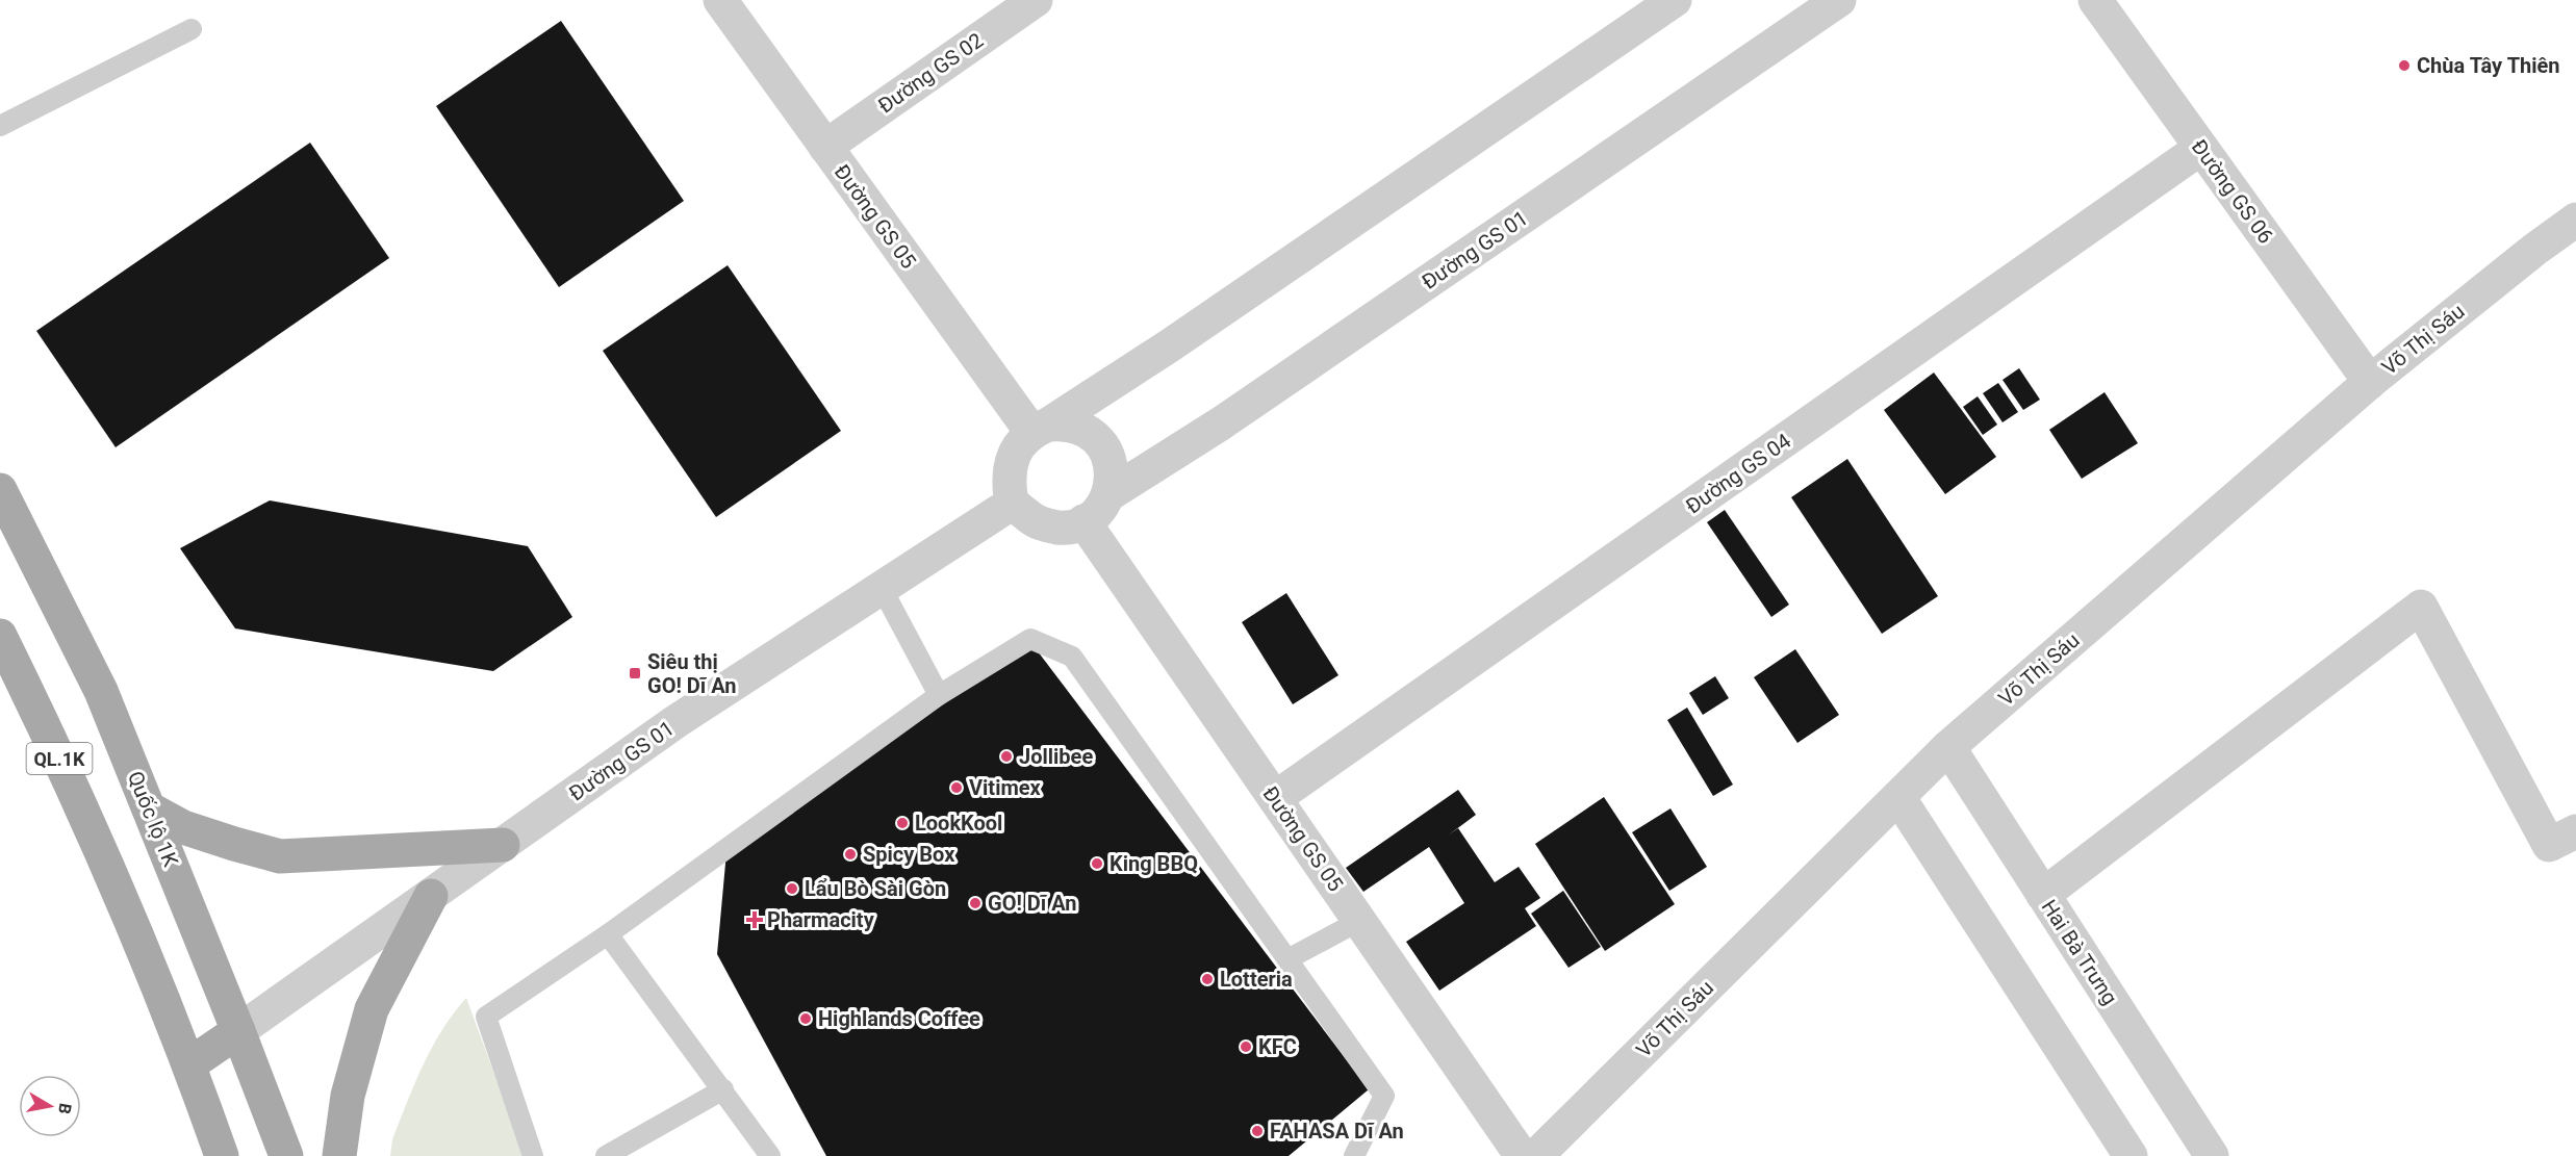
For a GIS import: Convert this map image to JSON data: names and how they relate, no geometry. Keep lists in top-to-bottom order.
{
  "streets": {
    "main road": ["QL.1K", "Quốc lộ 1K"],
    "street": [
      "Đường GS 02",
      "Đường GS 06",
      "Đường GS 05",
      "Đường GS 01",
      "Võ Thị Sáu",
      "Đường GS 04",
      "Hai Bà Trưng"
    ]
  },
  "crossings": [
    ["Đường GS 02", "Đường GS 05"],
    ["Đường GS 06", "Võ Thị Sáu"],
    ["Đường GS 06", "Đường GS 04"],
    ["Đường GS 05", "Đường GS 01"],
    ["Đường GS 05", "Đường GS 04"],
    ["Đường GS 01", "Quốc lộ 1K"],
    ["Võ Thị Sáu", "Hai Bà Trưng"]
  ],
  "places": {
    "other": [
      "Chùa Tây Thiên",
      "Jollibee",
      "Vitimex",
      "LookKool",
      "Spicy Box",
      "King BBQ",
      "Lẩu Bò Sài Gòn",
      "GO! Dĩ An",
      "Lotteria",
      "Highlands Coffee",
      "KFC",
      "FAHASA Dĩ An"
    ],
    "transit": ["Siêu thị GO! Dĩ An"],
    "health": ["Pharmacity"]
  },
  "north": "right"
}
